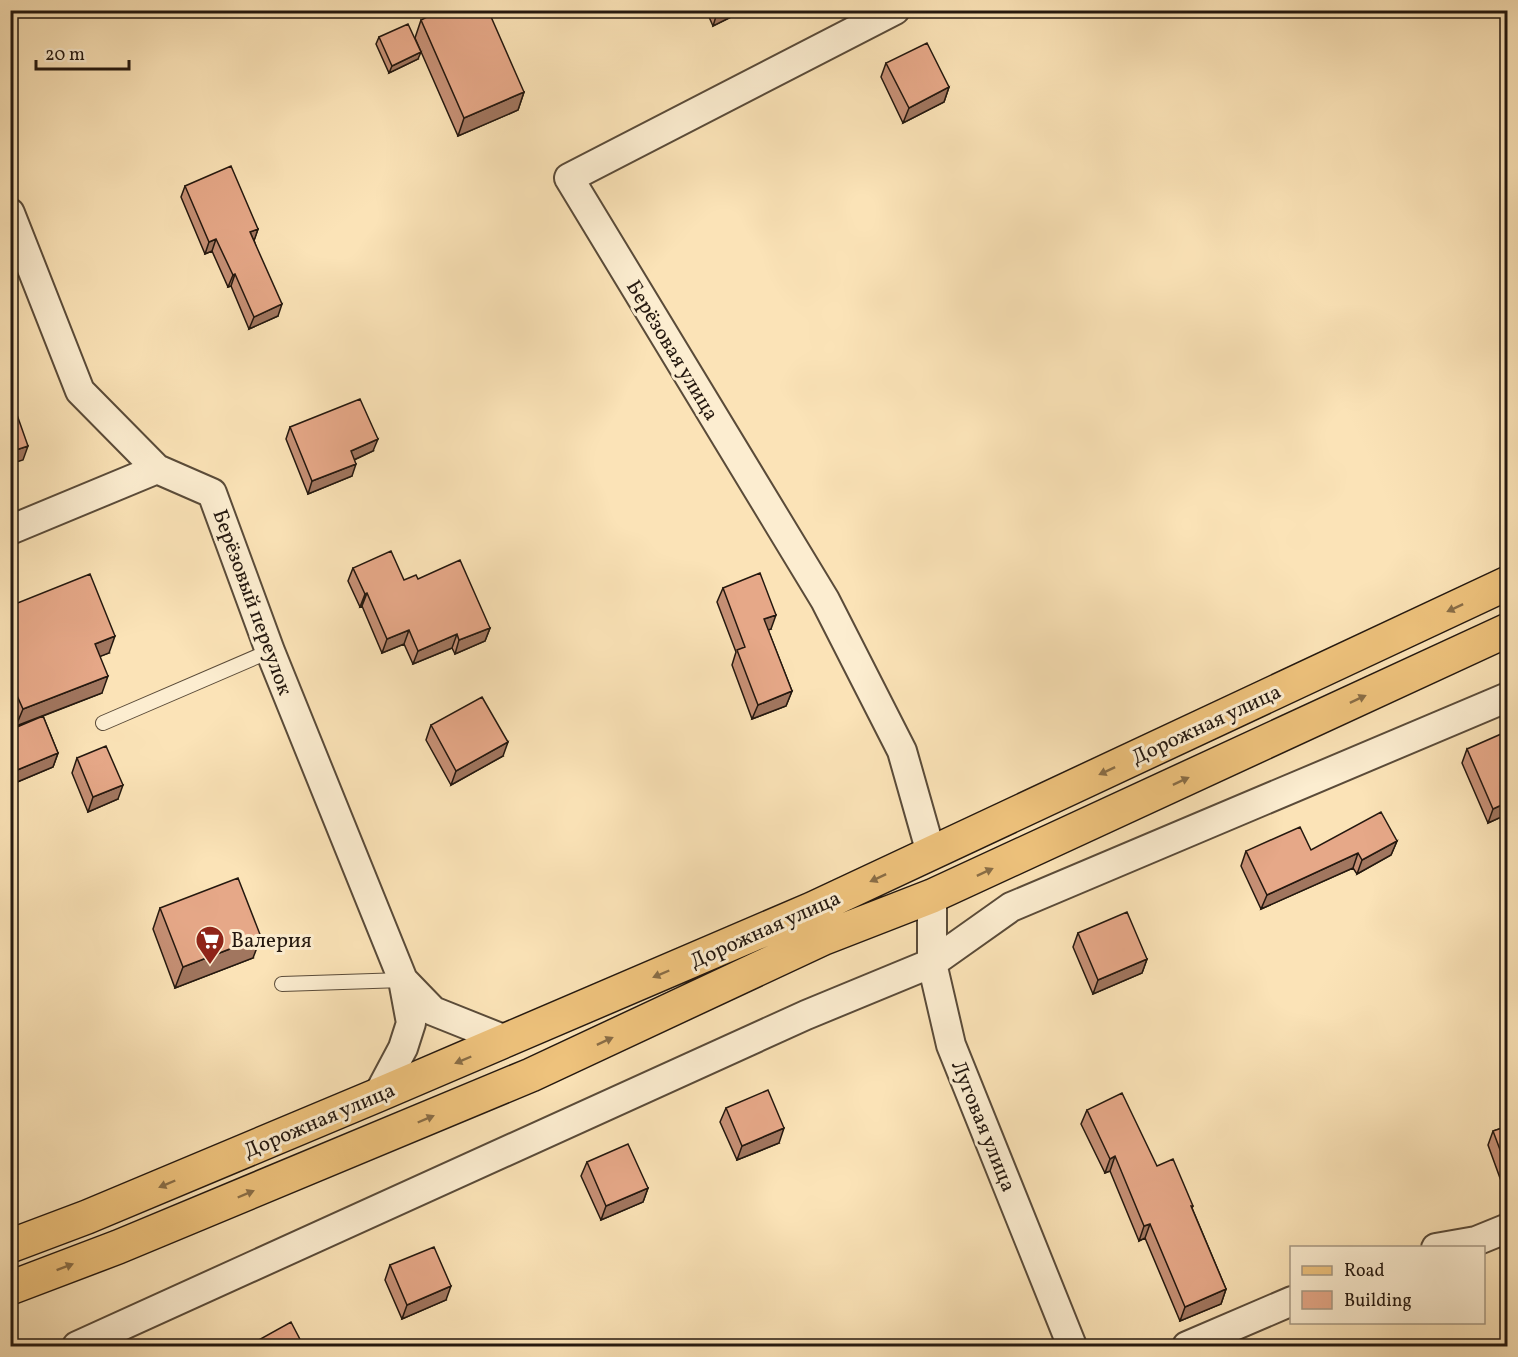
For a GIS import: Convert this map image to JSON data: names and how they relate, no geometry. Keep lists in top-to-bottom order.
{
  "streets": {
    "main road": ["Дорожная улица"],
    "street": ["Берёзовая улица", "Берёзовый переулок", "Луговая улица"]
  },
  "crossings": [
    ["Берёзовая улица", "Дорожная улица"],
    ["Берёзовый переулок", "Дорожная улица"],
    ["Дорожная улица", "Луговая улица"]
  ],
  "places": {
    "supermarket": ["Валерия"]
  },
  "legend": ["Road", "Building"],
  "scale_bar": "20 m"
}
